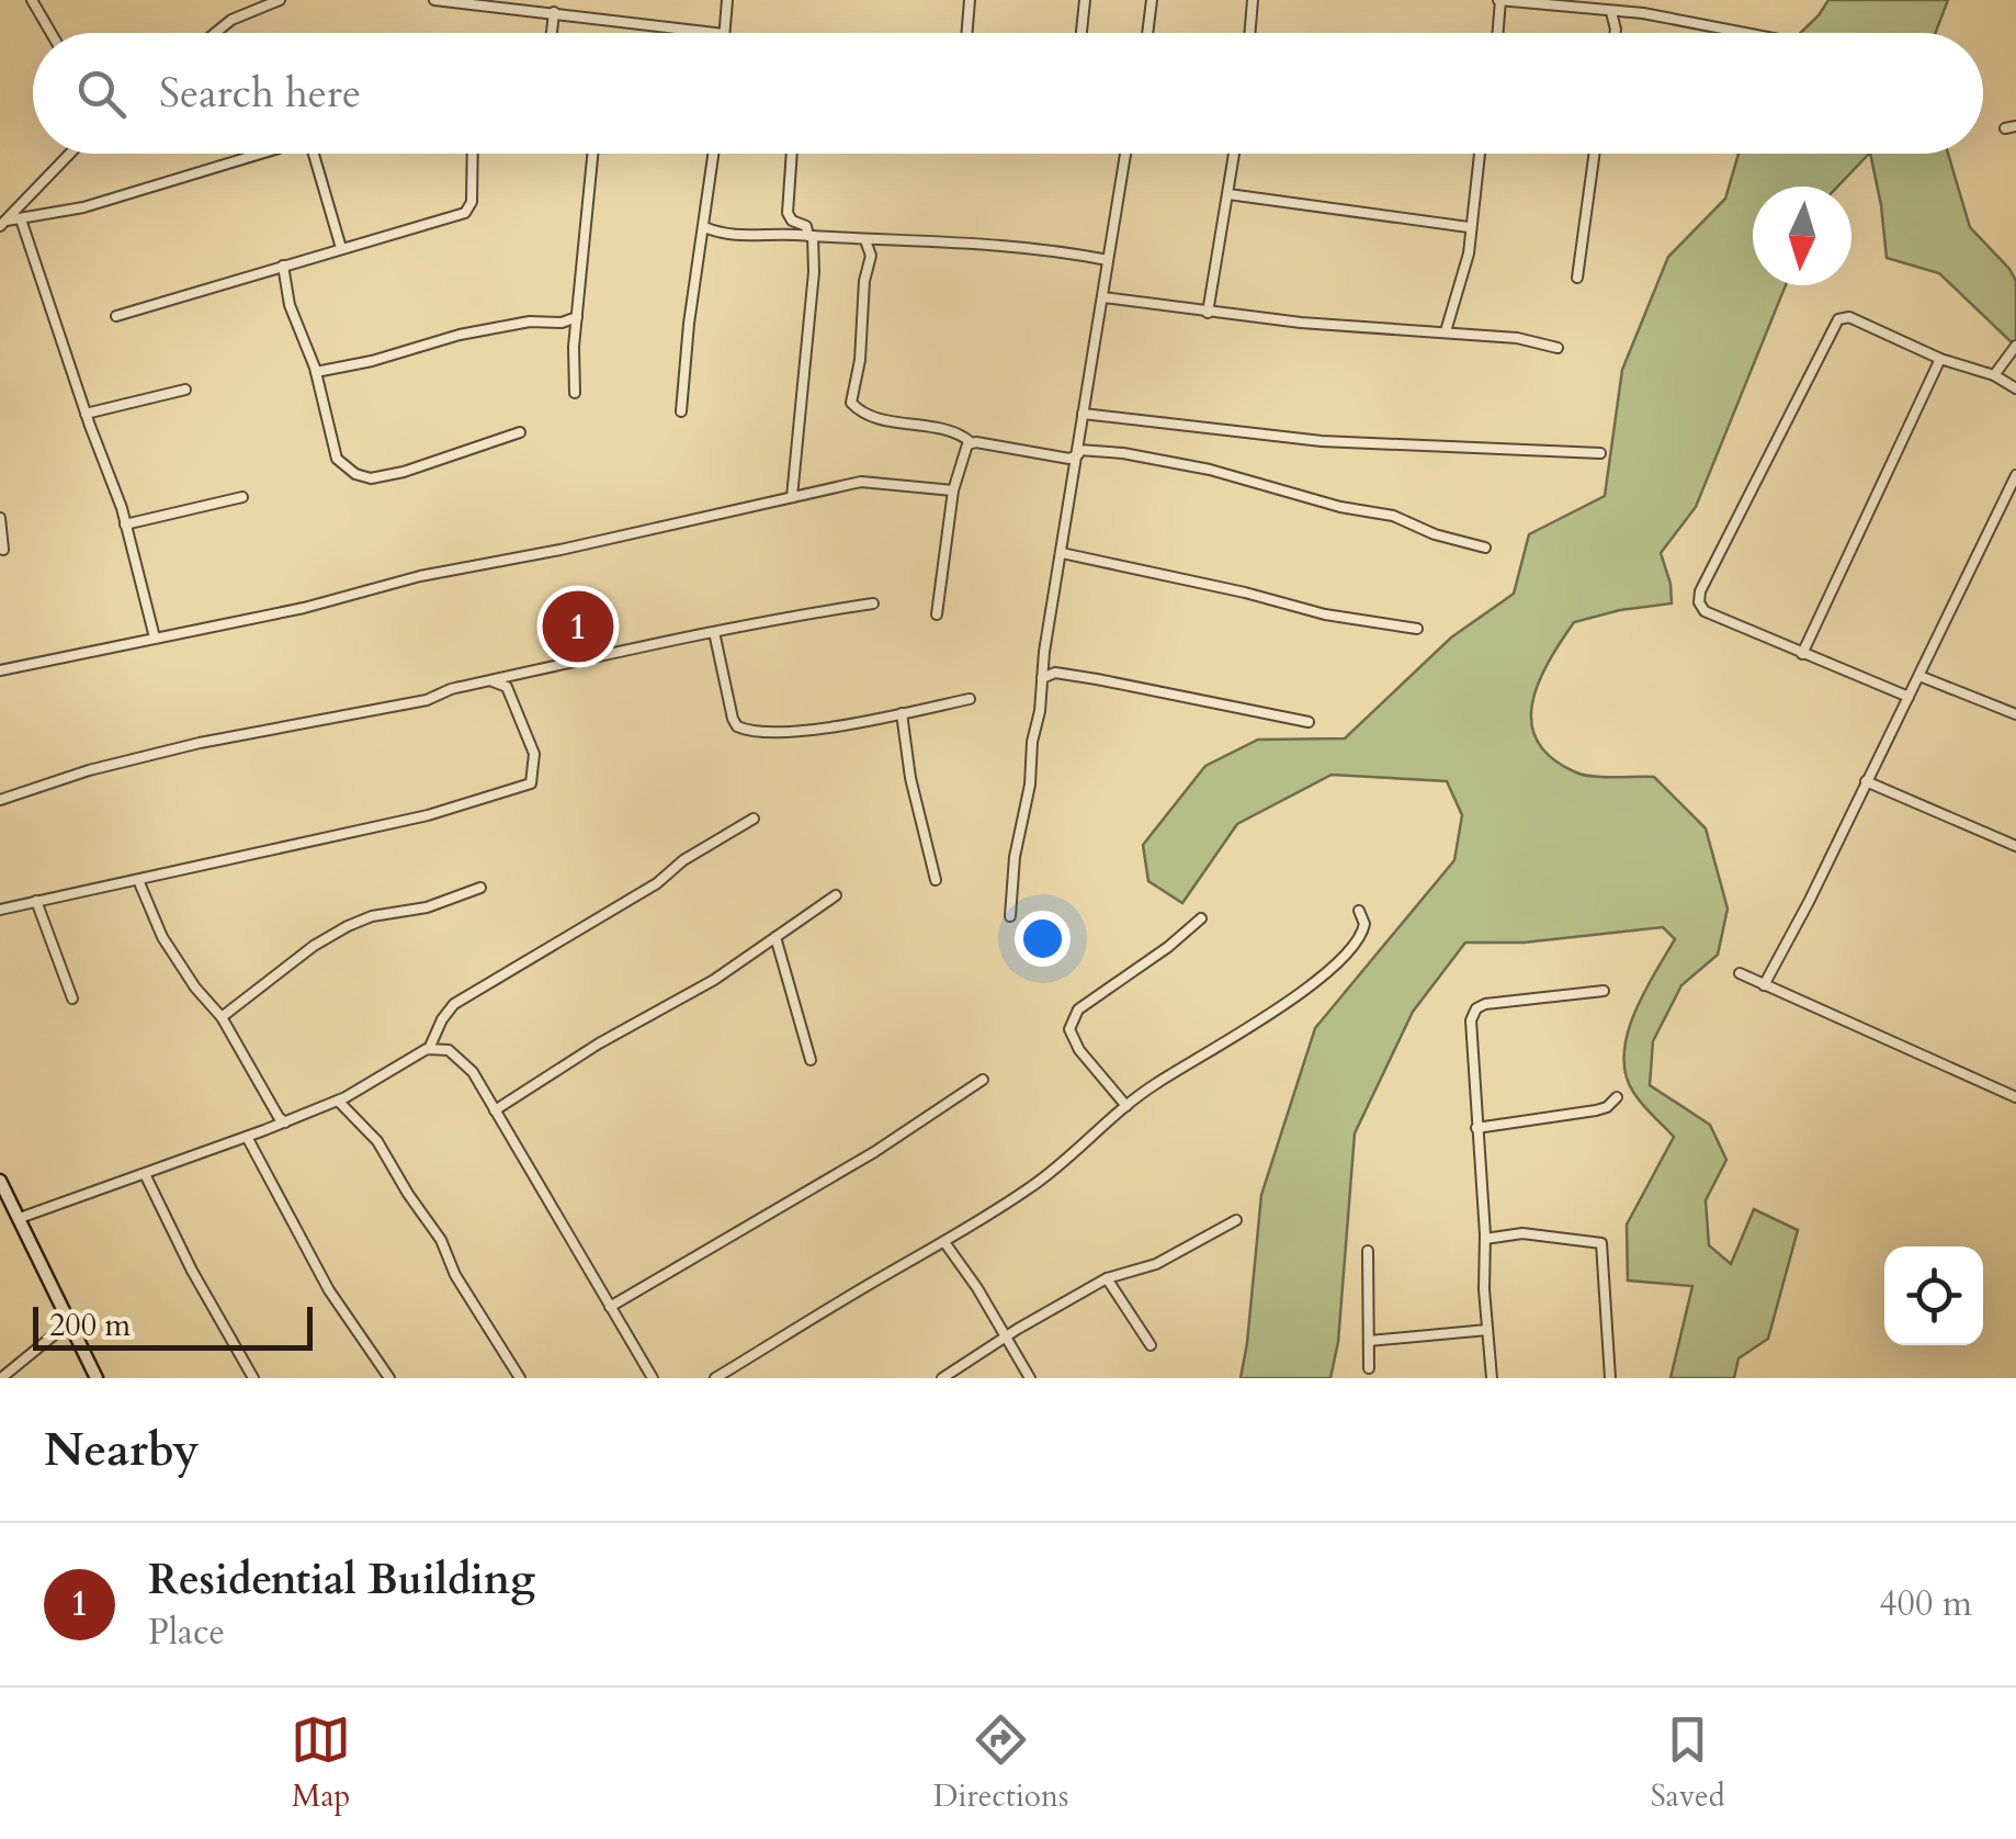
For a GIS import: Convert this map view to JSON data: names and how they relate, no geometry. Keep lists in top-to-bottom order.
{
  "scale_bar": "200 m",
  "north": "bottom",
  "page": {
    "search": "Search here",
    "pins": "1",
    "scale": "200 m",
    "heading": "Nearby",
    "list": [
      {
        "mark": "1",
        "name": "Residential Building",
        "note": "Place",
        "value": "400 m"
      }
    ],
    "nav": ["Map", "Directions", "Saved"]
  }
}
